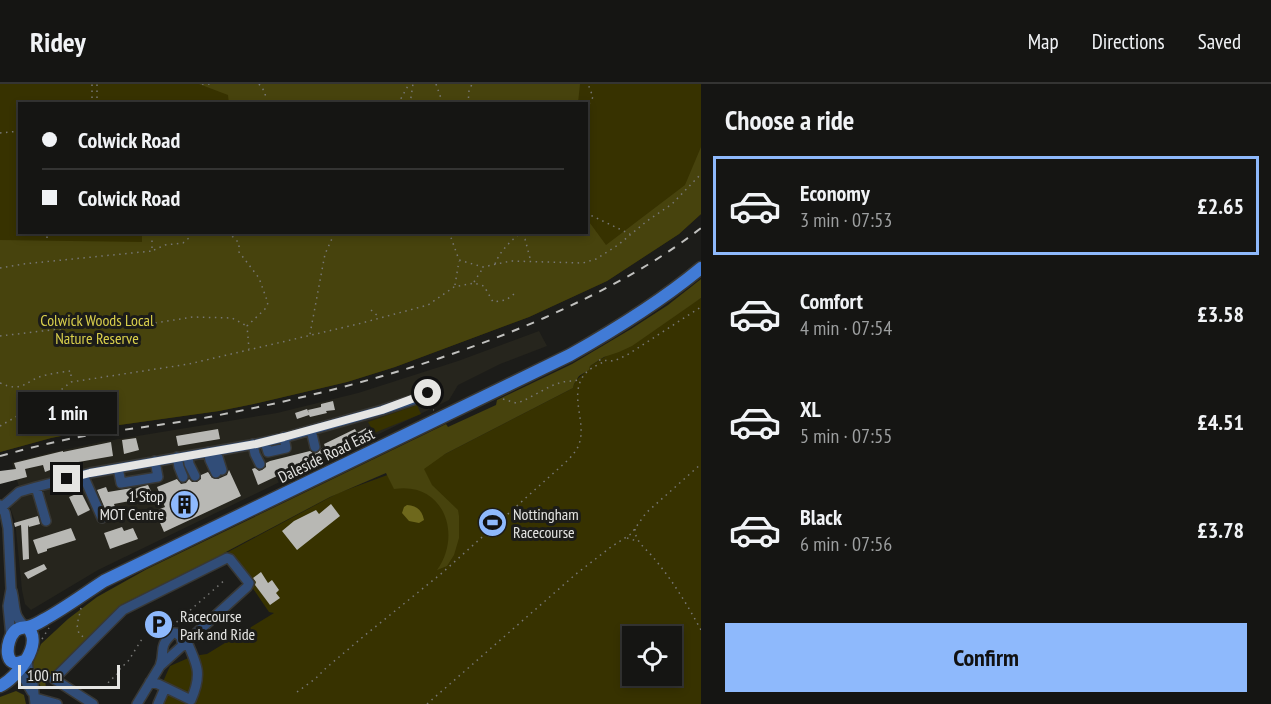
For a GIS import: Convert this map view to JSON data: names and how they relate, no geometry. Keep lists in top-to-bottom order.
{
  "streets": {
    "main road": ["Daleside Road East"]
  },
  "parks": ["Colwick Woods Local Nature Reserve"],
  "places": {
    "building": ["1 Stop MOT Centre"],
    "sports": ["Nottingham Racecourse"],
    "parking": ["Racecourse Park and Ride"]
  },
  "scale_bar": "100 m",
  "page": {
    "header": "Ridey",
    "nav": ["Map", "Directions", "Saved"],
    "heading": "Choose a ride",
    "banner": ["Colwick Road", "Colwick Road"],
    "list": [
      {
        "name": "Economy",
        "note": "3 min · 07:53",
        "value": "£2.65"
      },
      {
        "name": "Comfort",
        "note": "4 min · 07:54",
        "value": "£3.58"
      },
      {
        "name": "XL",
        "note": "5 min · 07:55",
        "value": "£4.51"
      },
      {
        "name": "Black",
        "note": "6 min · 07:56",
        "value": "£3.78"
      }
    ],
    "bubble": "1 min",
    "buttons": "Confirm",
    "scale": "100 m"
  }
}
